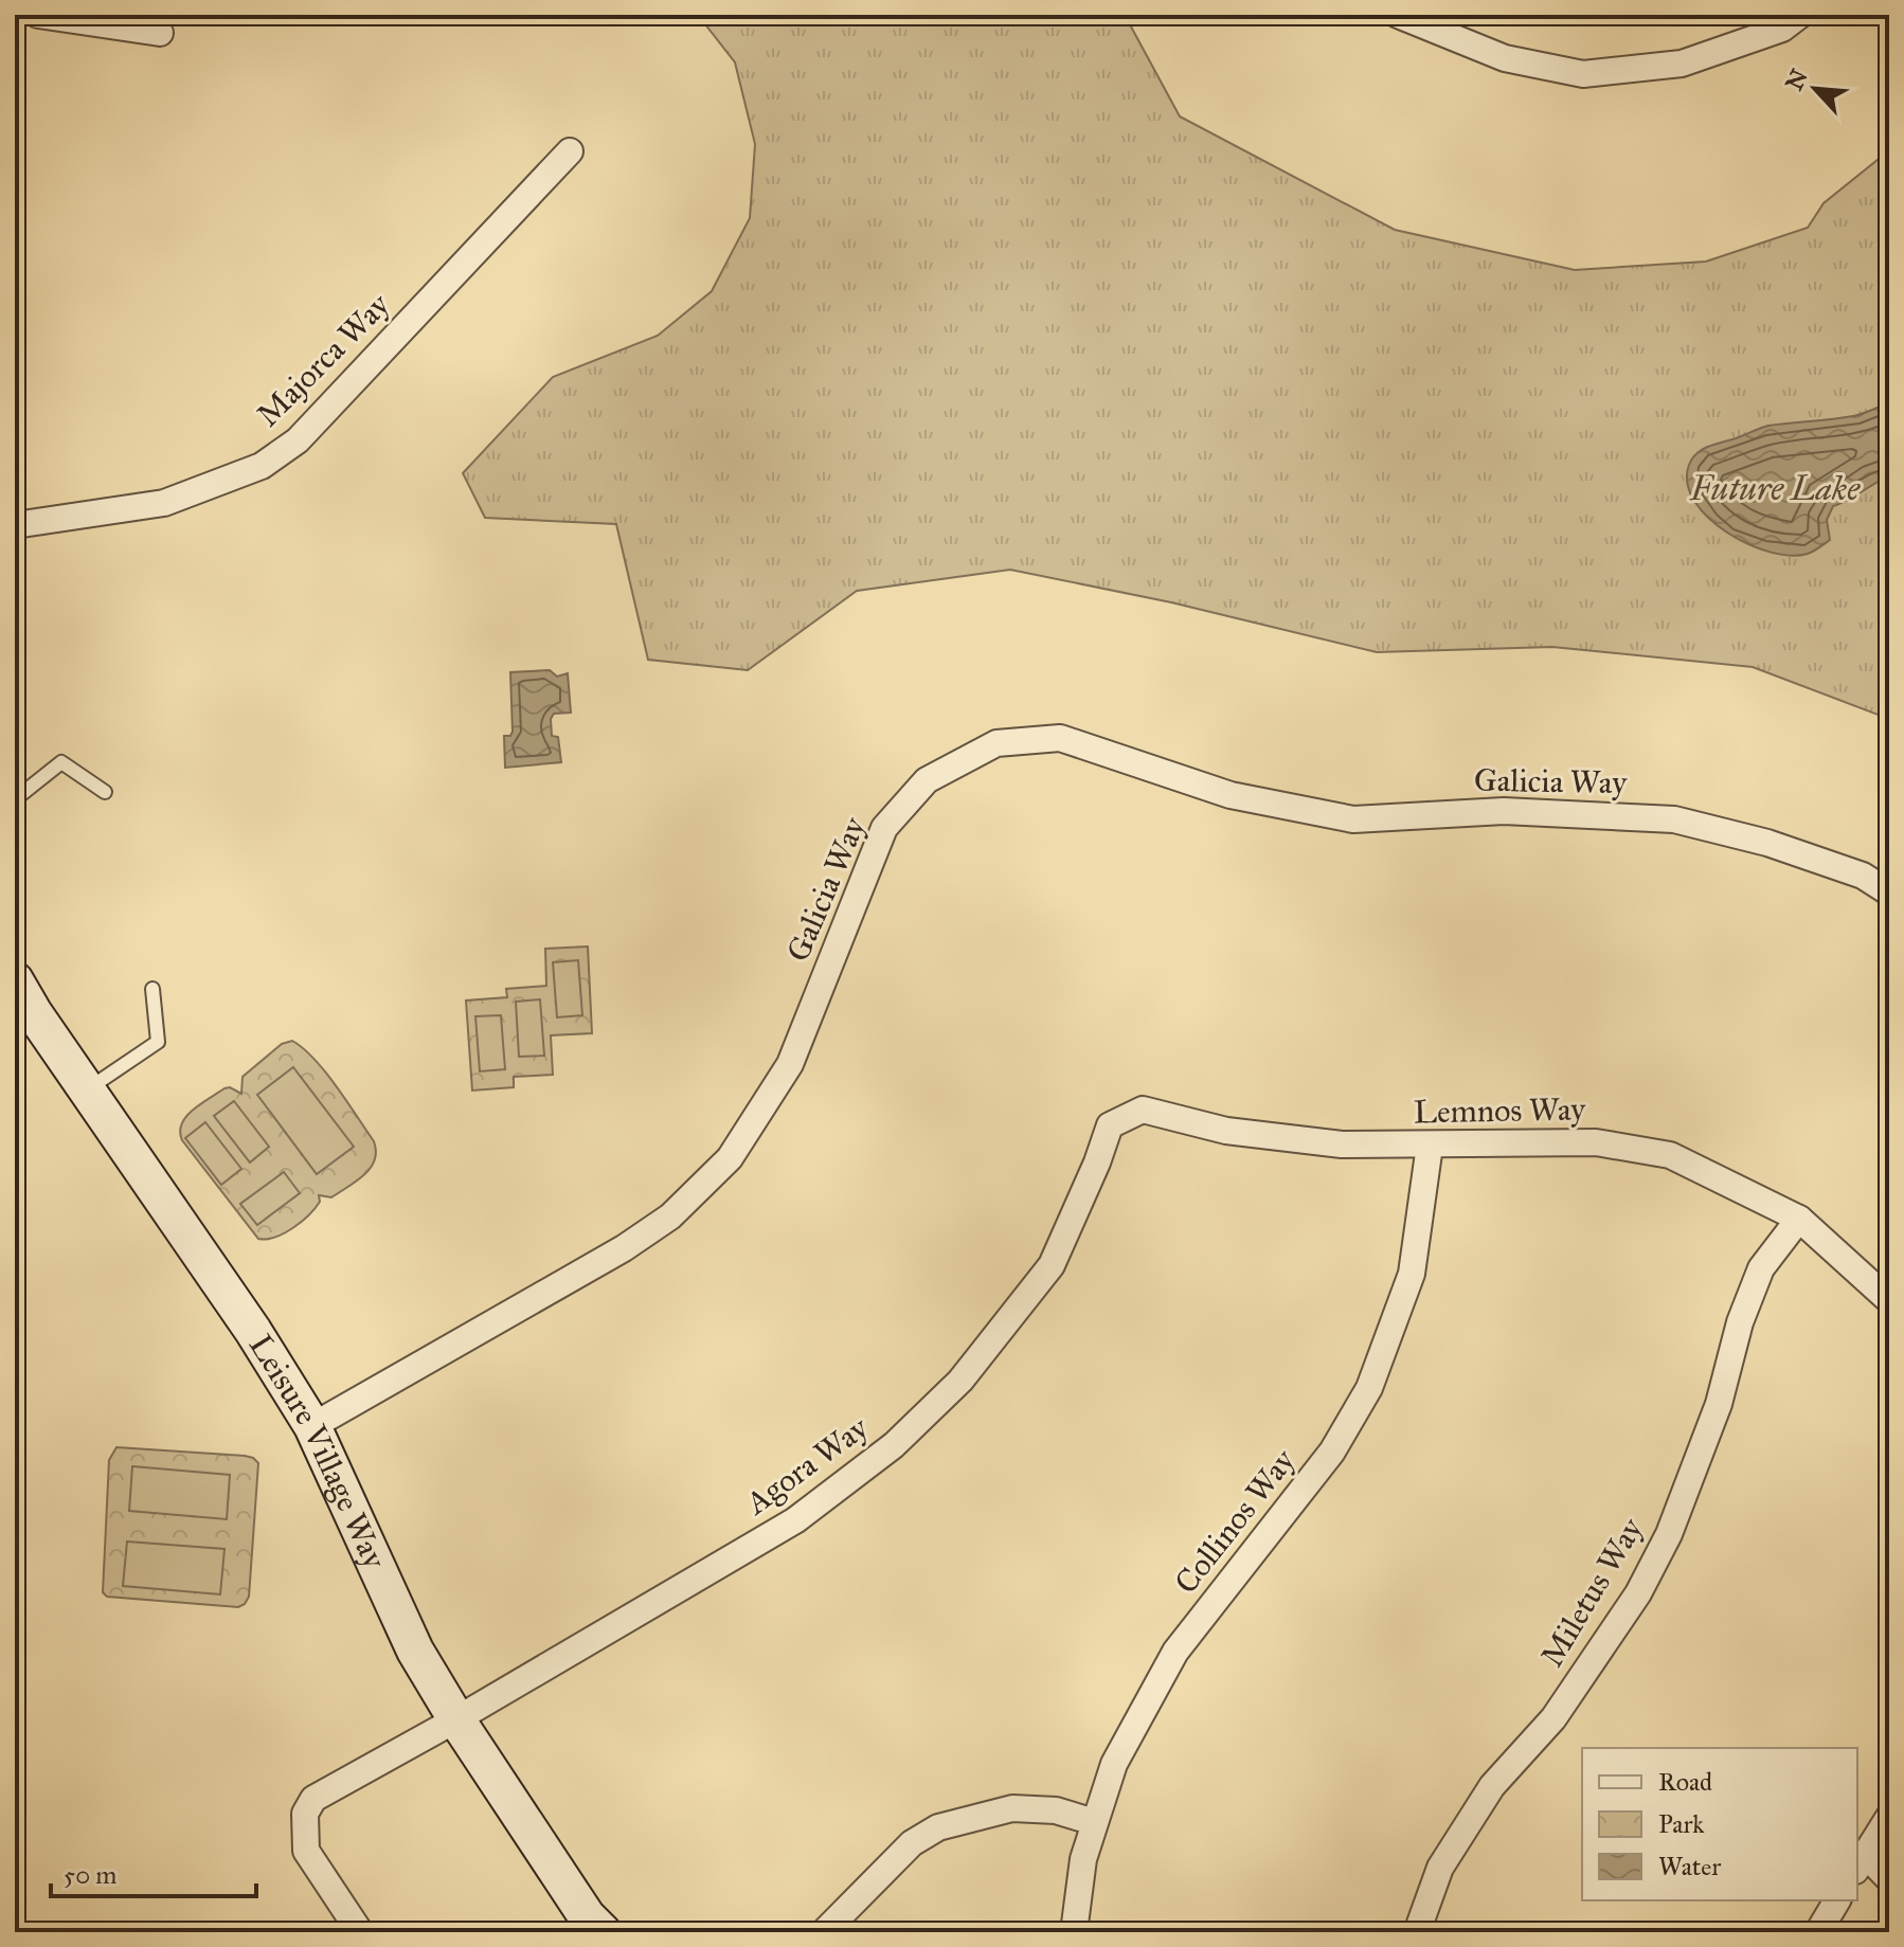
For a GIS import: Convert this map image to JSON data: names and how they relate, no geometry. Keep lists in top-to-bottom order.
{
  "streets": {
    "street": [
      "Majorca Way",
      "Galicia Way",
      "Lemnos Way",
      "Leisure Village Way",
      "Agora Way",
      "Collinos Way",
      "Miletus Way"
    ]
  },
  "crossings": [
    ["Galicia Way", "Leisure Village Way"],
    ["Lemnos Way", "Agora Way"],
    ["Lemnos Way", "Collinos Way"],
    ["Lemnos Way", "Miletus Way"],
    ["Leisure Village Way", "Agora Way"]
  ],
  "water": ["Future Lake"],
  "legend": ["Road", "Park", "Water"],
  "scale_bar": "50 m",
  "north": "top left"
}
